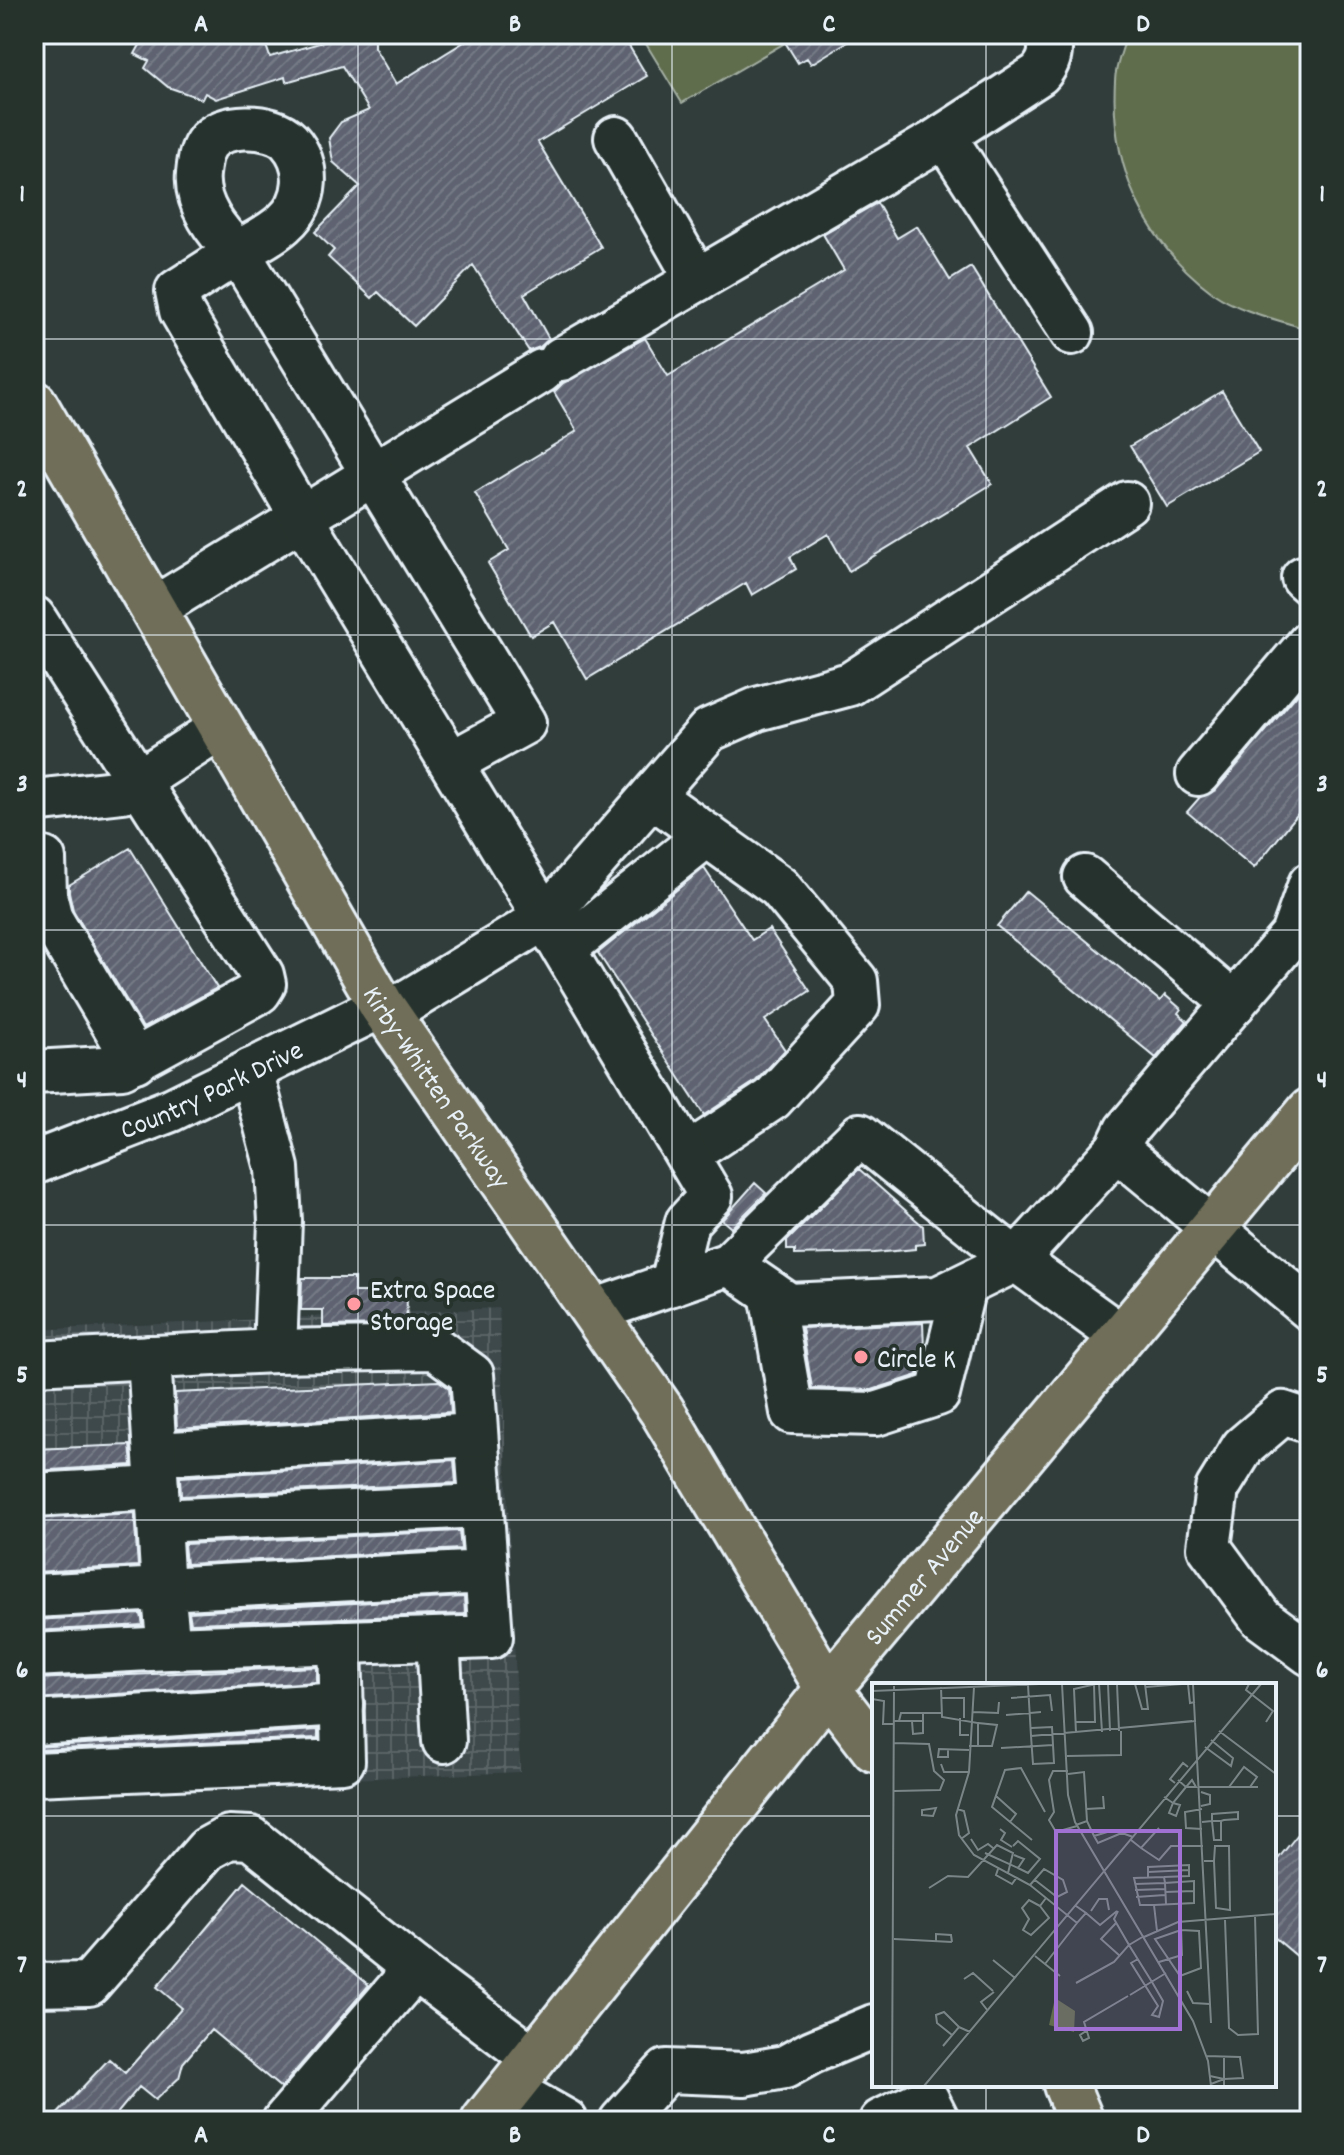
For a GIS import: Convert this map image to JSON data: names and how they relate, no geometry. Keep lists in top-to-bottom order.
{
  "streets": {
    "main road": ["Kirby-Whitten Parkway", "Summer Avenue"],
    "street": ["Country Park Drive"]
  },
  "crossings": [
    ["Kirby-Whitten Parkway", "Country Park Drive"],
    ["Kirby-Whitten Parkway", "Summer Avenue"]
  ],
  "places": ["Extra Space Storage", "Circle K"],
  "grid": {
    "columns": [
      "A",
      "B",
      "C",
      "D"
    ],
    "rows": [
      "1",
      "2",
      "3",
      "4",
      "5",
      "6",
      "7"
    ]
  }
}
